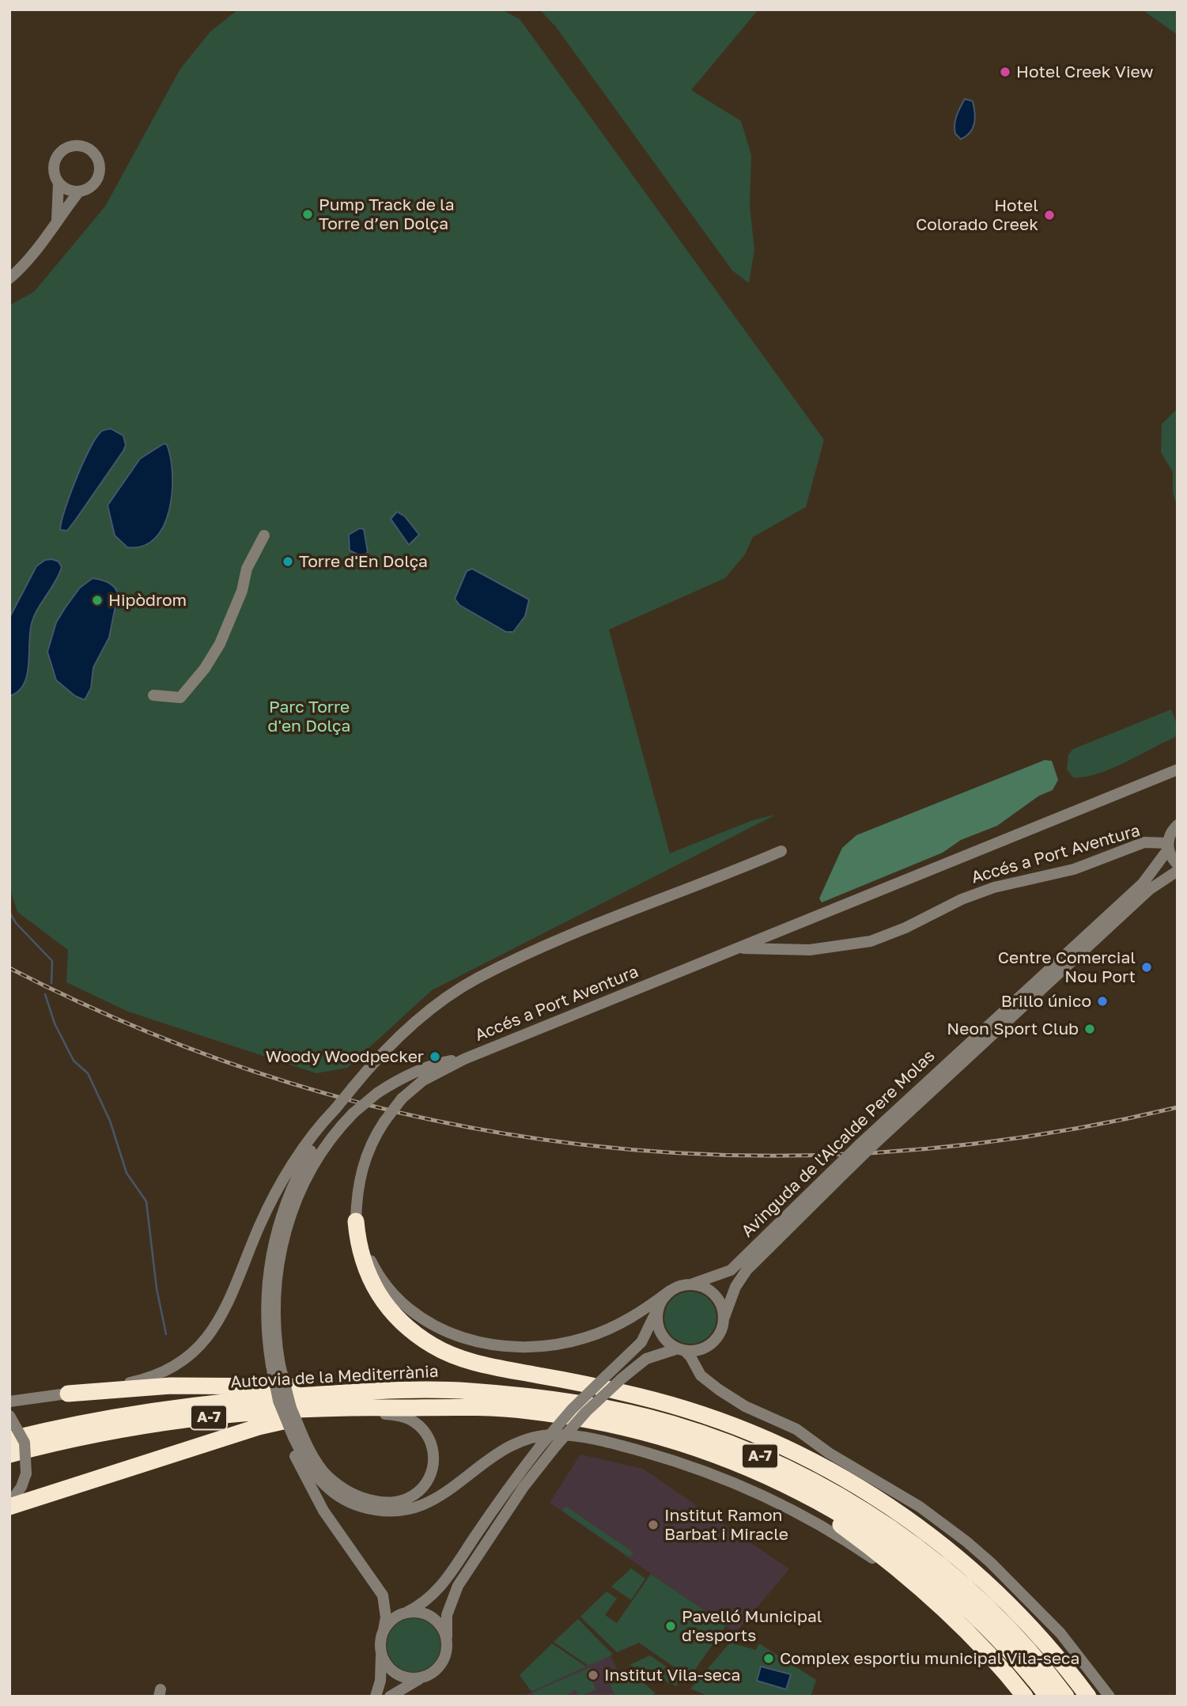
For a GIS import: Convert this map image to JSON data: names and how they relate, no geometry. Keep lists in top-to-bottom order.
{
  "streets": {
    "highway": ["Autovia de la Mediterrània", "A-7"],
    "street": ["Accés a Port Aventura", "Avinguda de l'Alcalde Pere Molas"]
  },
  "crossings": [
    ["Accés a Port Aventura", "Avinguda de l'Alcalde Pere Molas"]
  ],
  "parks": ["Parc Torre d'en Dolça"],
  "places": [
    "Hotel Creek View",
    "Pump Track de la Torre d’en Dolça",
    "Hotel Colorado Creek",
    "Torre d'En Dolça",
    "Hipòdrom",
    "Centre Comercial Nou Port",
    "Brillo único",
    "Neon Sport Club",
    "Woody Woodpecker",
    "Institut Ramon Barbat i Miracle",
    "Pavelló Municipal d'esports",
    "Complex esportiu municipal Vila-seca",
    "Institut Vila-seca"
  ]
}
